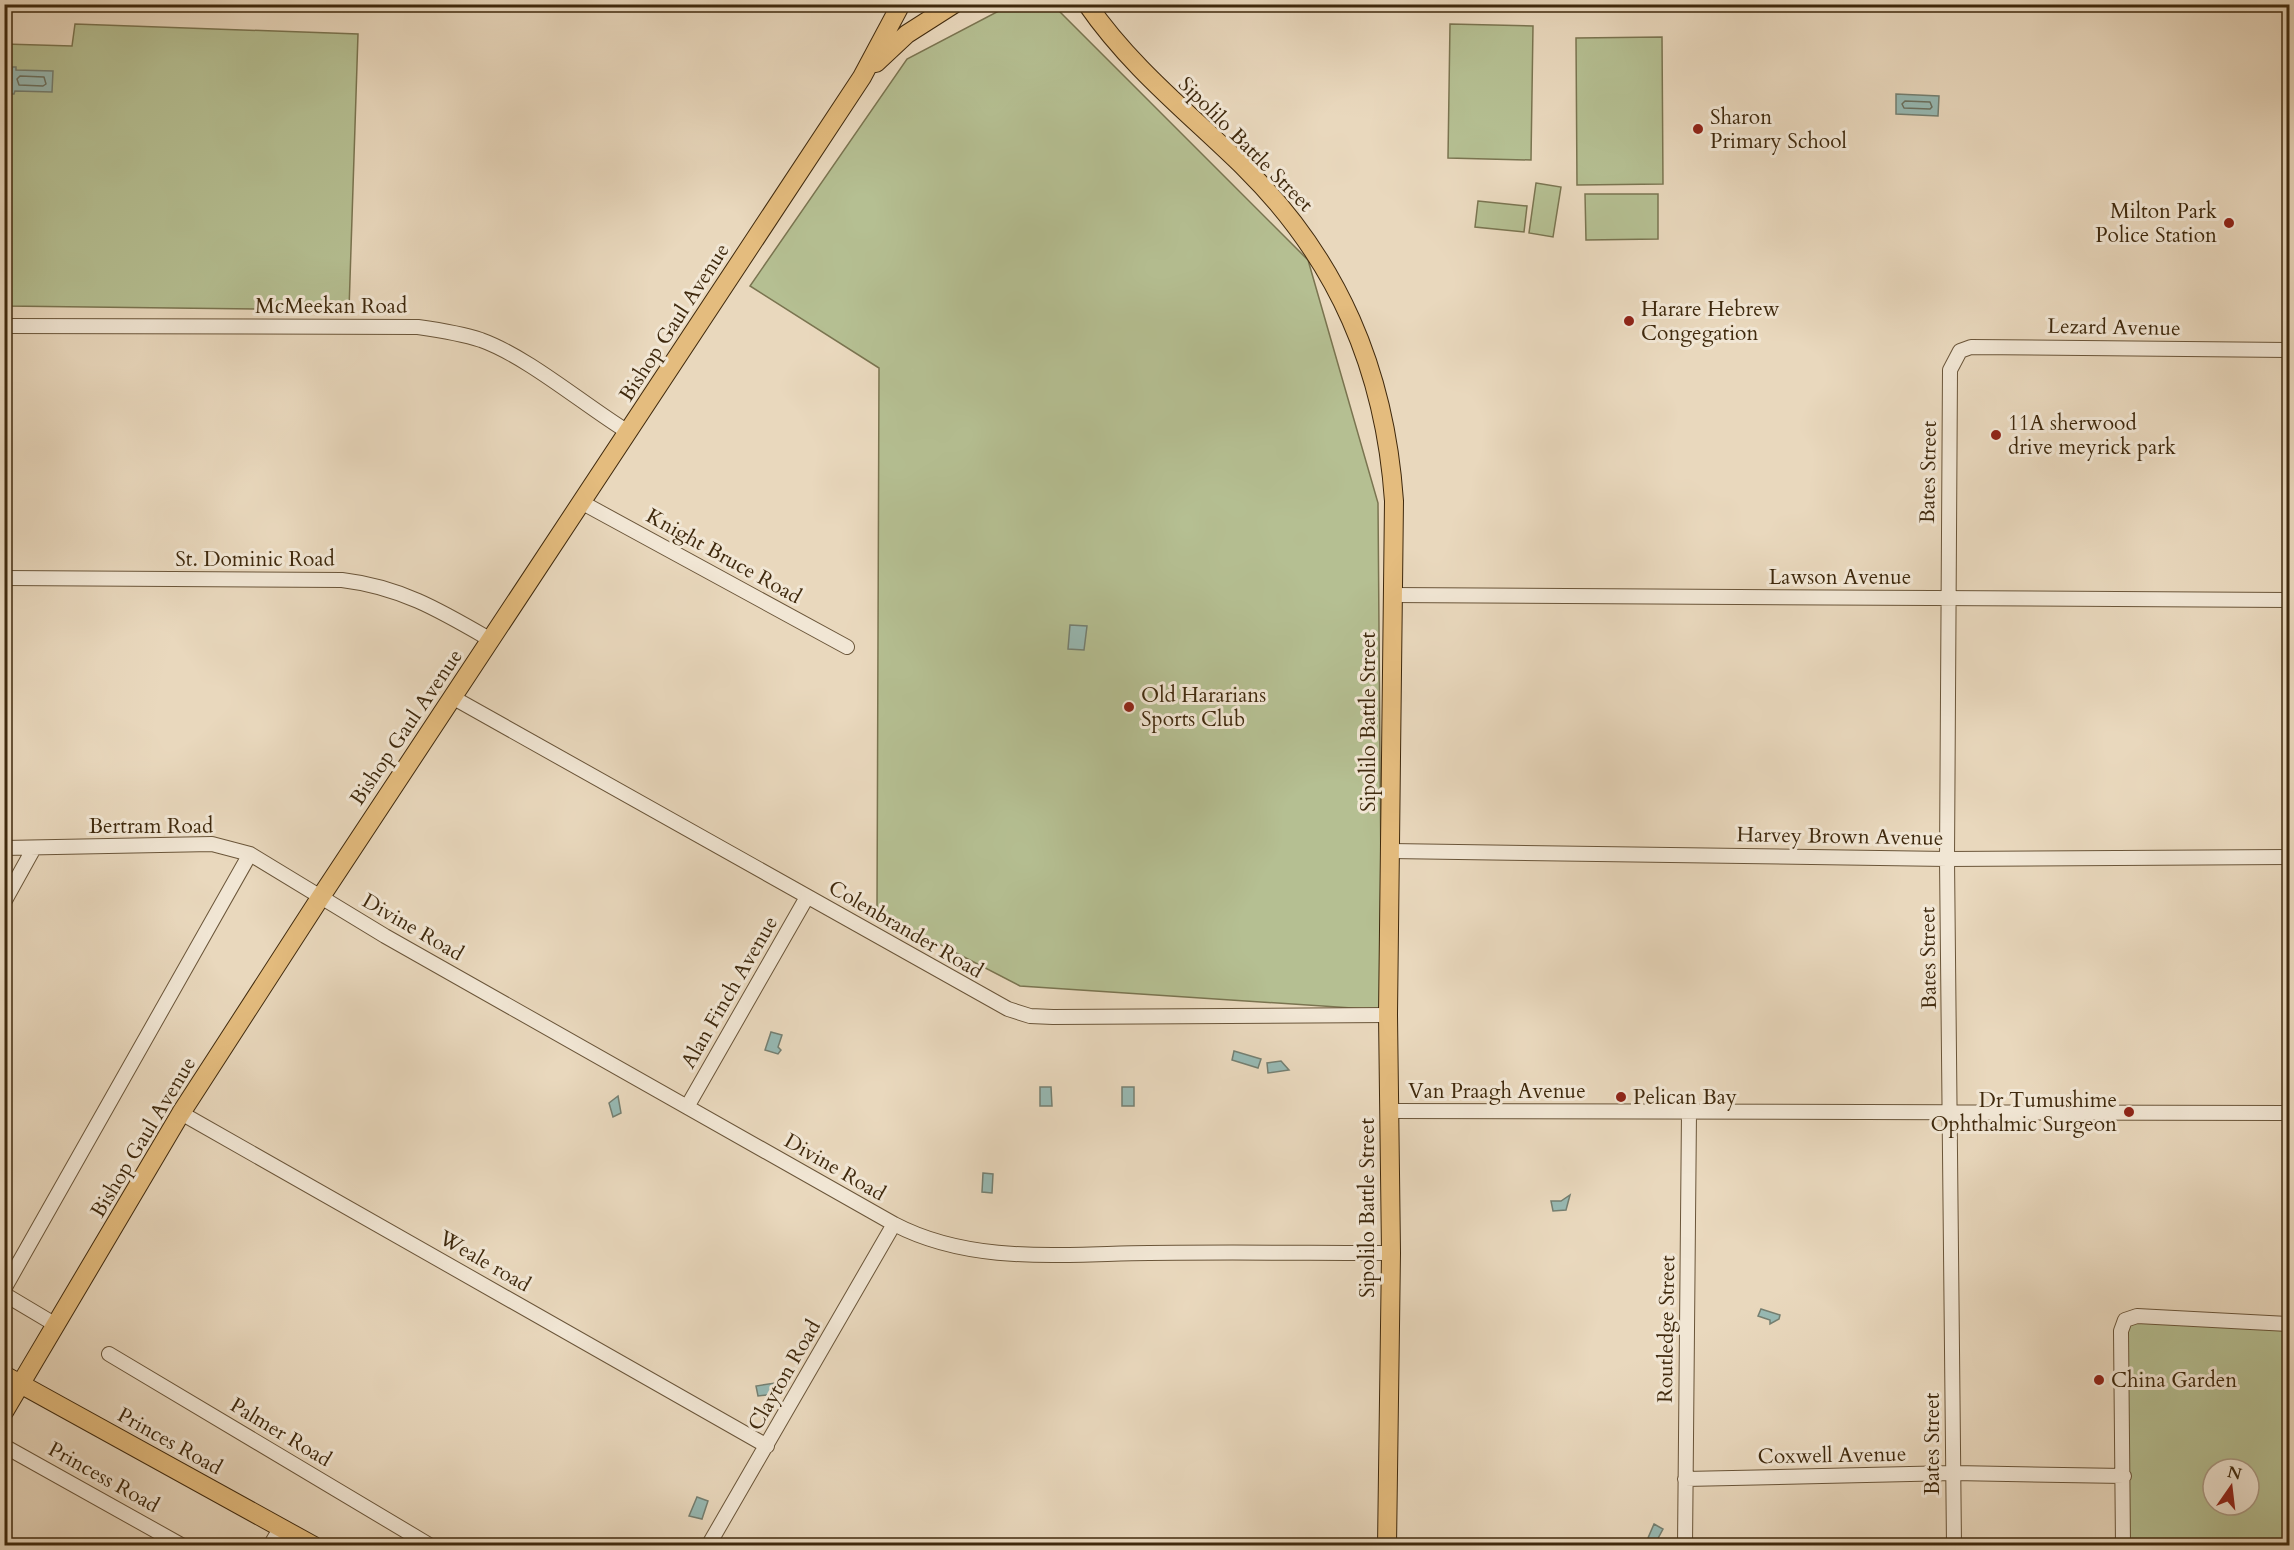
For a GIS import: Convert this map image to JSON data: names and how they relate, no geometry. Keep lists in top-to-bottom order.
{
  "streets": {
    "main road": ["Sipolilo Battle Street", "Bishop Gaul Avenue", "Princes Road"],
    "street": [
      "McMeekan Road",
      "Lezard Avenue",
      "Bates Street",
      "Knight Bruce Road",
      "St. Dominic Road",
      "Lawson Avenue",
      "Bertram Road",
      "Harvey Brown Avenue",
      "Divine Road",
      "Colenbrander Road",
      "Alan Finch Avenue",
      "Van Praagh Avenue",
      "Weale road",
      "Routledge Street",
      "Clayton Road",
      "Palmer Road",
      "Coxwell Avenue",
      "Princess Road"
    ]
  },
  "crossings": [
    ["Sipolilo Battle Street", "Lawson Avenue"],
    ["Sipolilo Battle Street", "Harvey Brown Avenue"],
    ["Sipolilo Battle Street", "Divine Road"],
    ["Sipolilo Battle Street", "Colenbrander Road"],
    ["Sipolilo Battle Street", "Van Praagh Avenue"],
    ["McMeekan Road", "Bishop Gaul Avenue"],
    ["Bishop Gaul Avenue", "Knight Bruce Road"],
    ["Bishop Gaul Avenue", "St. Dominic Road"],
    ["Bishop Gaul Avenue", "Bertram Road"],
    ["Bishop Gaul Avenue", "Divine Road"],
    ["Bishop Gaul Avenue", "Colenbrander Road"],
    ["Bishop Gaul Avenue", "Weale road"],
    ["Bishop Gaul Avenue", "Princes Road"],
    ["Lezard Avenue", "Bates Street"],
    ["Bates Street", "Lawson Avenue"],
    ["Bates Street", "Harvey Brown Avenue"],
    ["Bates Street", "Van Praagh Avenue"],
    ["Bates Street", "Coxwell Avenue"],
    ["Bertram Road", "Divine Road"],
    ["Divine Road", "Alan Finch Avenue"],
    ["Divine Road", "Clayton Road"],
    ["Colenbrander Road", "Alan Finch Avenue"],
    ["Van Praagh Avenue", "Routledge Street"],
    ["Weale road", "Clayton Road"],
    ["Routledge Street", "Coxwell Avenue"]
  ],
  "places": [
    "Sharon Primary School",
    "Milton Park Police Station",
    "Harare Hebrew Congegation",
    "11A sherwood drive meyrick park",
    "Old Hararians Sports Club",
    "Pelican Bay",
    "Dr Tumushime Ophthalmic Surgeon",
    "China Garden"
  ],
  "north": "top"
}
